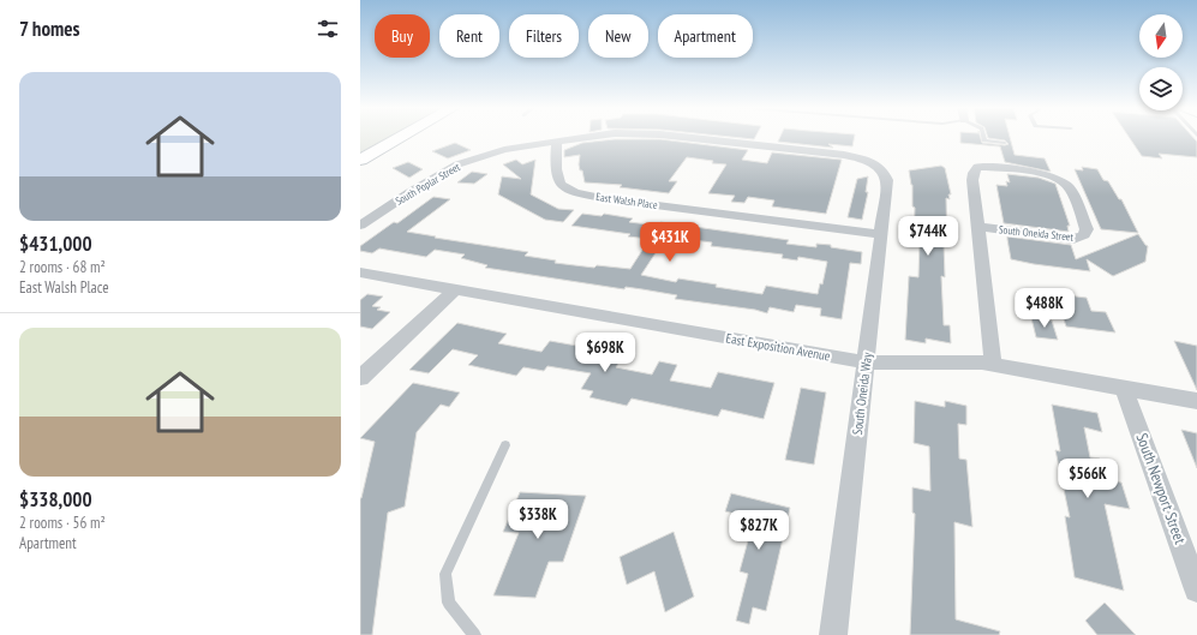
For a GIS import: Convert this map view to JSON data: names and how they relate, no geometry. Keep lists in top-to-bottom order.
{
  "streets": {
    "street": [
      "South Poplar Street",
      "East Walsh Place",
      "South Oneida Street",
      "East Exposition Avenue",
      "South Oneida Way",
      "South Newport Street"
    ]
  },
  "crossings": [
    ["South Poplar Street", "East Walsh Place"],
    ["South Poplar Street", "South Oneida Way"],
    ["East Walsh Place", "South Oneida Way"],
    ["South Oneida Street", "East Exposition Avenue"],
    ["East Exposition Avenue", "South Oneida Way"],
    ["East Exposition Avenue", "South Newport Street"]
  ],
  "north": "bottom",
  "page": {
    "heading": "7 homes",
    "chip": [
      "Buy",
      "Rent",
      "Filters",
      "New",
      "Apartment"
    ],
    "list": [
      {
        "name": "$431,000",
        "note": "2 rooms · 68 m² · East Walsh Place"
      },
      {
        "name": "$338,000",
        "note": "2 rooms · 56 m² · Apartment"
      }
    ],
    "price": [
      "$744K",
      "$431K",
      "$488K",
      "$698K",
      "$566K",
      "$338K",
      "$827K"
    ]
  }
}
